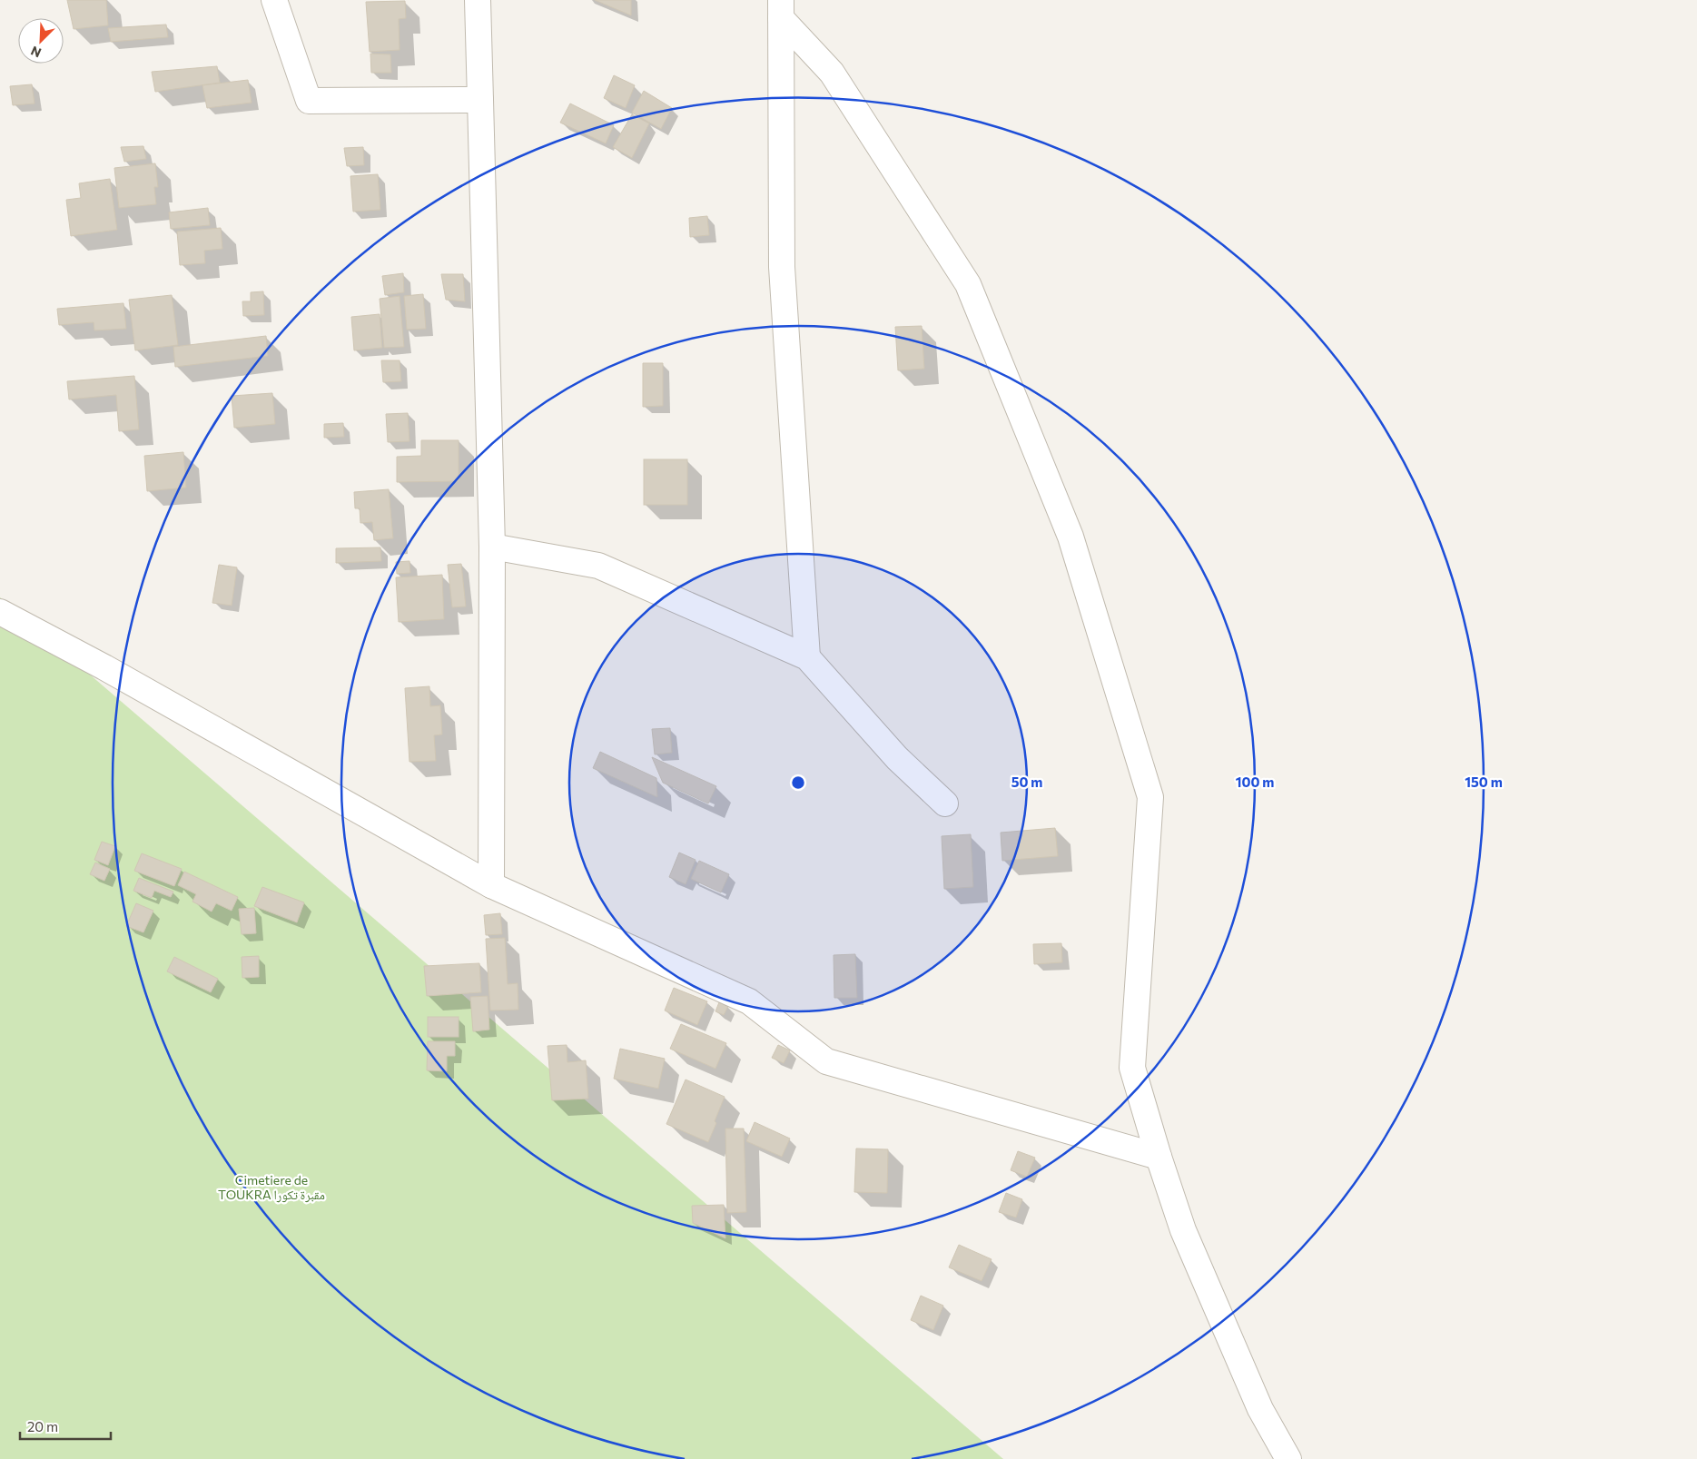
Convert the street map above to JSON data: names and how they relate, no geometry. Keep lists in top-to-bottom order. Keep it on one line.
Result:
{"parks":["Cimetiere de TOUKRA مقبرة تكورا"],"scale_bar":"20 m","north":"bottom left","rings":["50 m","100 m","150 m"]}
